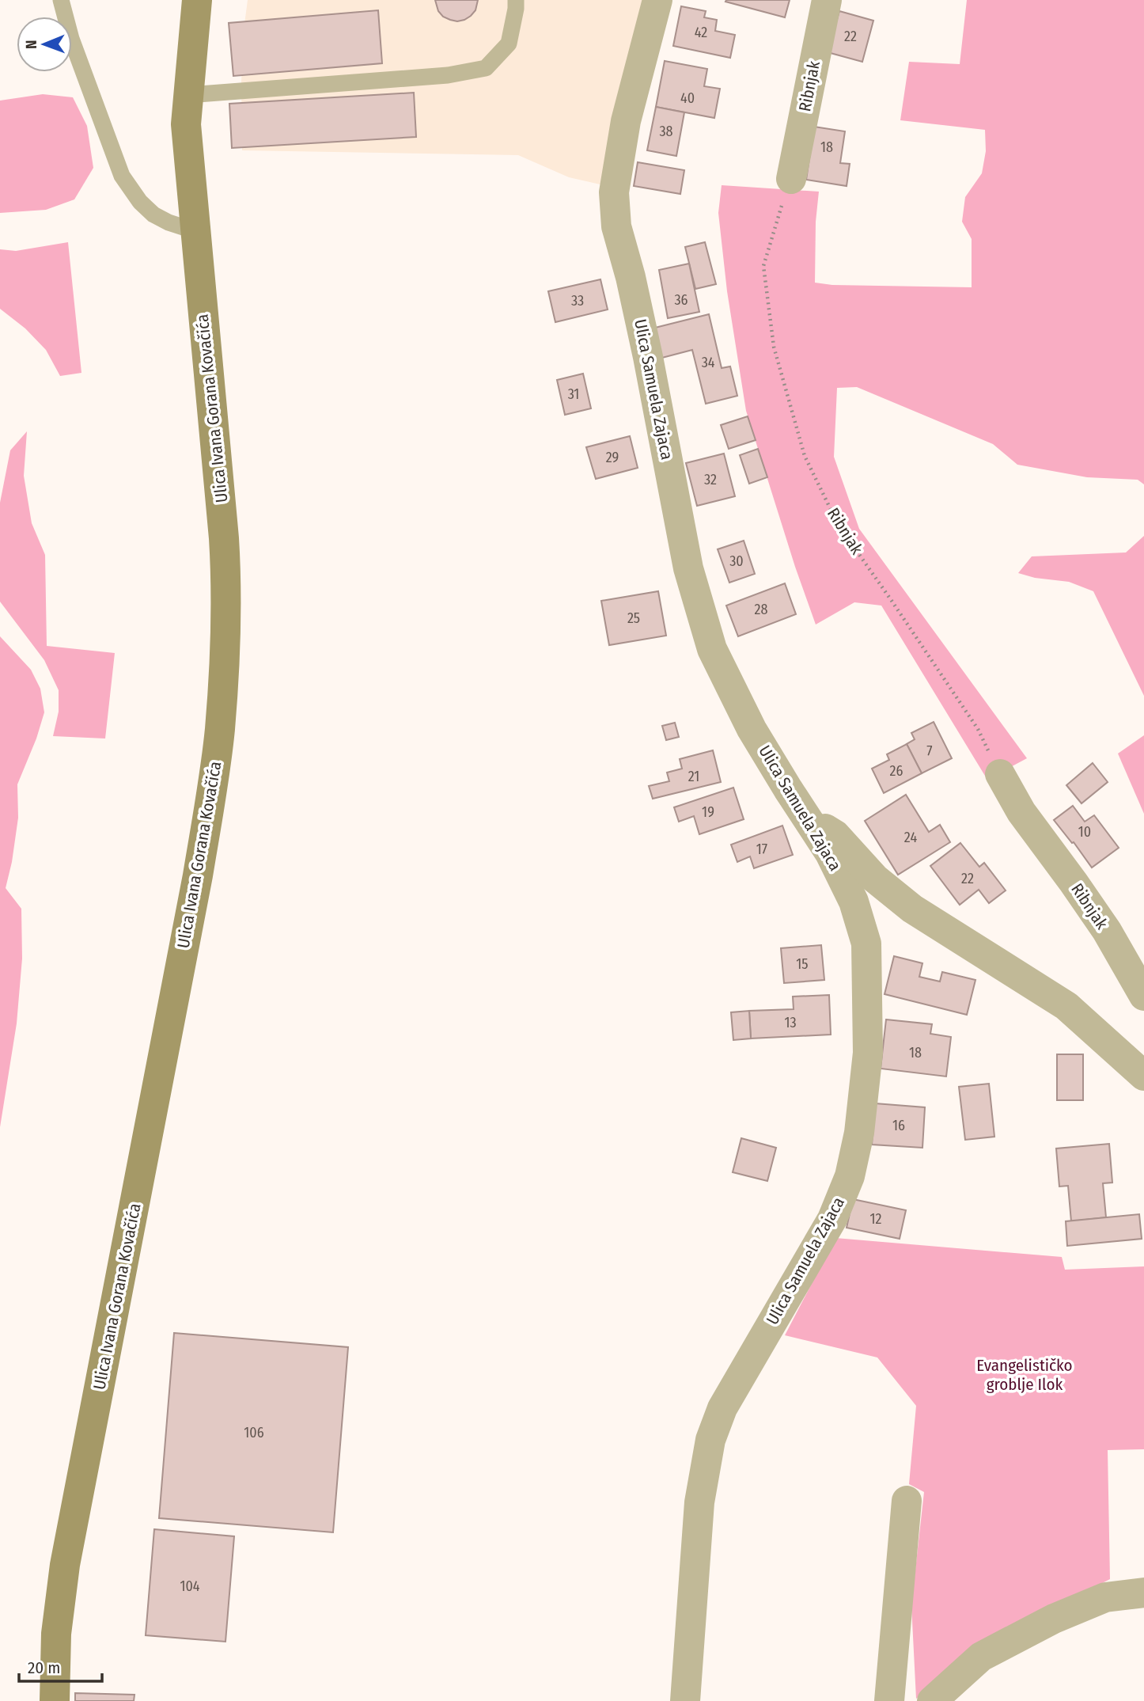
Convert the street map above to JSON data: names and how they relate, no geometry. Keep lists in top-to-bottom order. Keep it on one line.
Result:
{"streets":{"main road":["Ulica Ivana Gorana Kovačića"],"street":["Ribnjak","Ulica Samuela Zajaca"]},"parks":["Evangelističko groblje Ilok"],"house_numbers":["42","22","40","38","18","36","33","34","31","29","32","30","28","25","7","26","21","19","10","24","17","22","15","13","18","16","12","106","104"],"scale_bar":"20 m","north":"left"}
